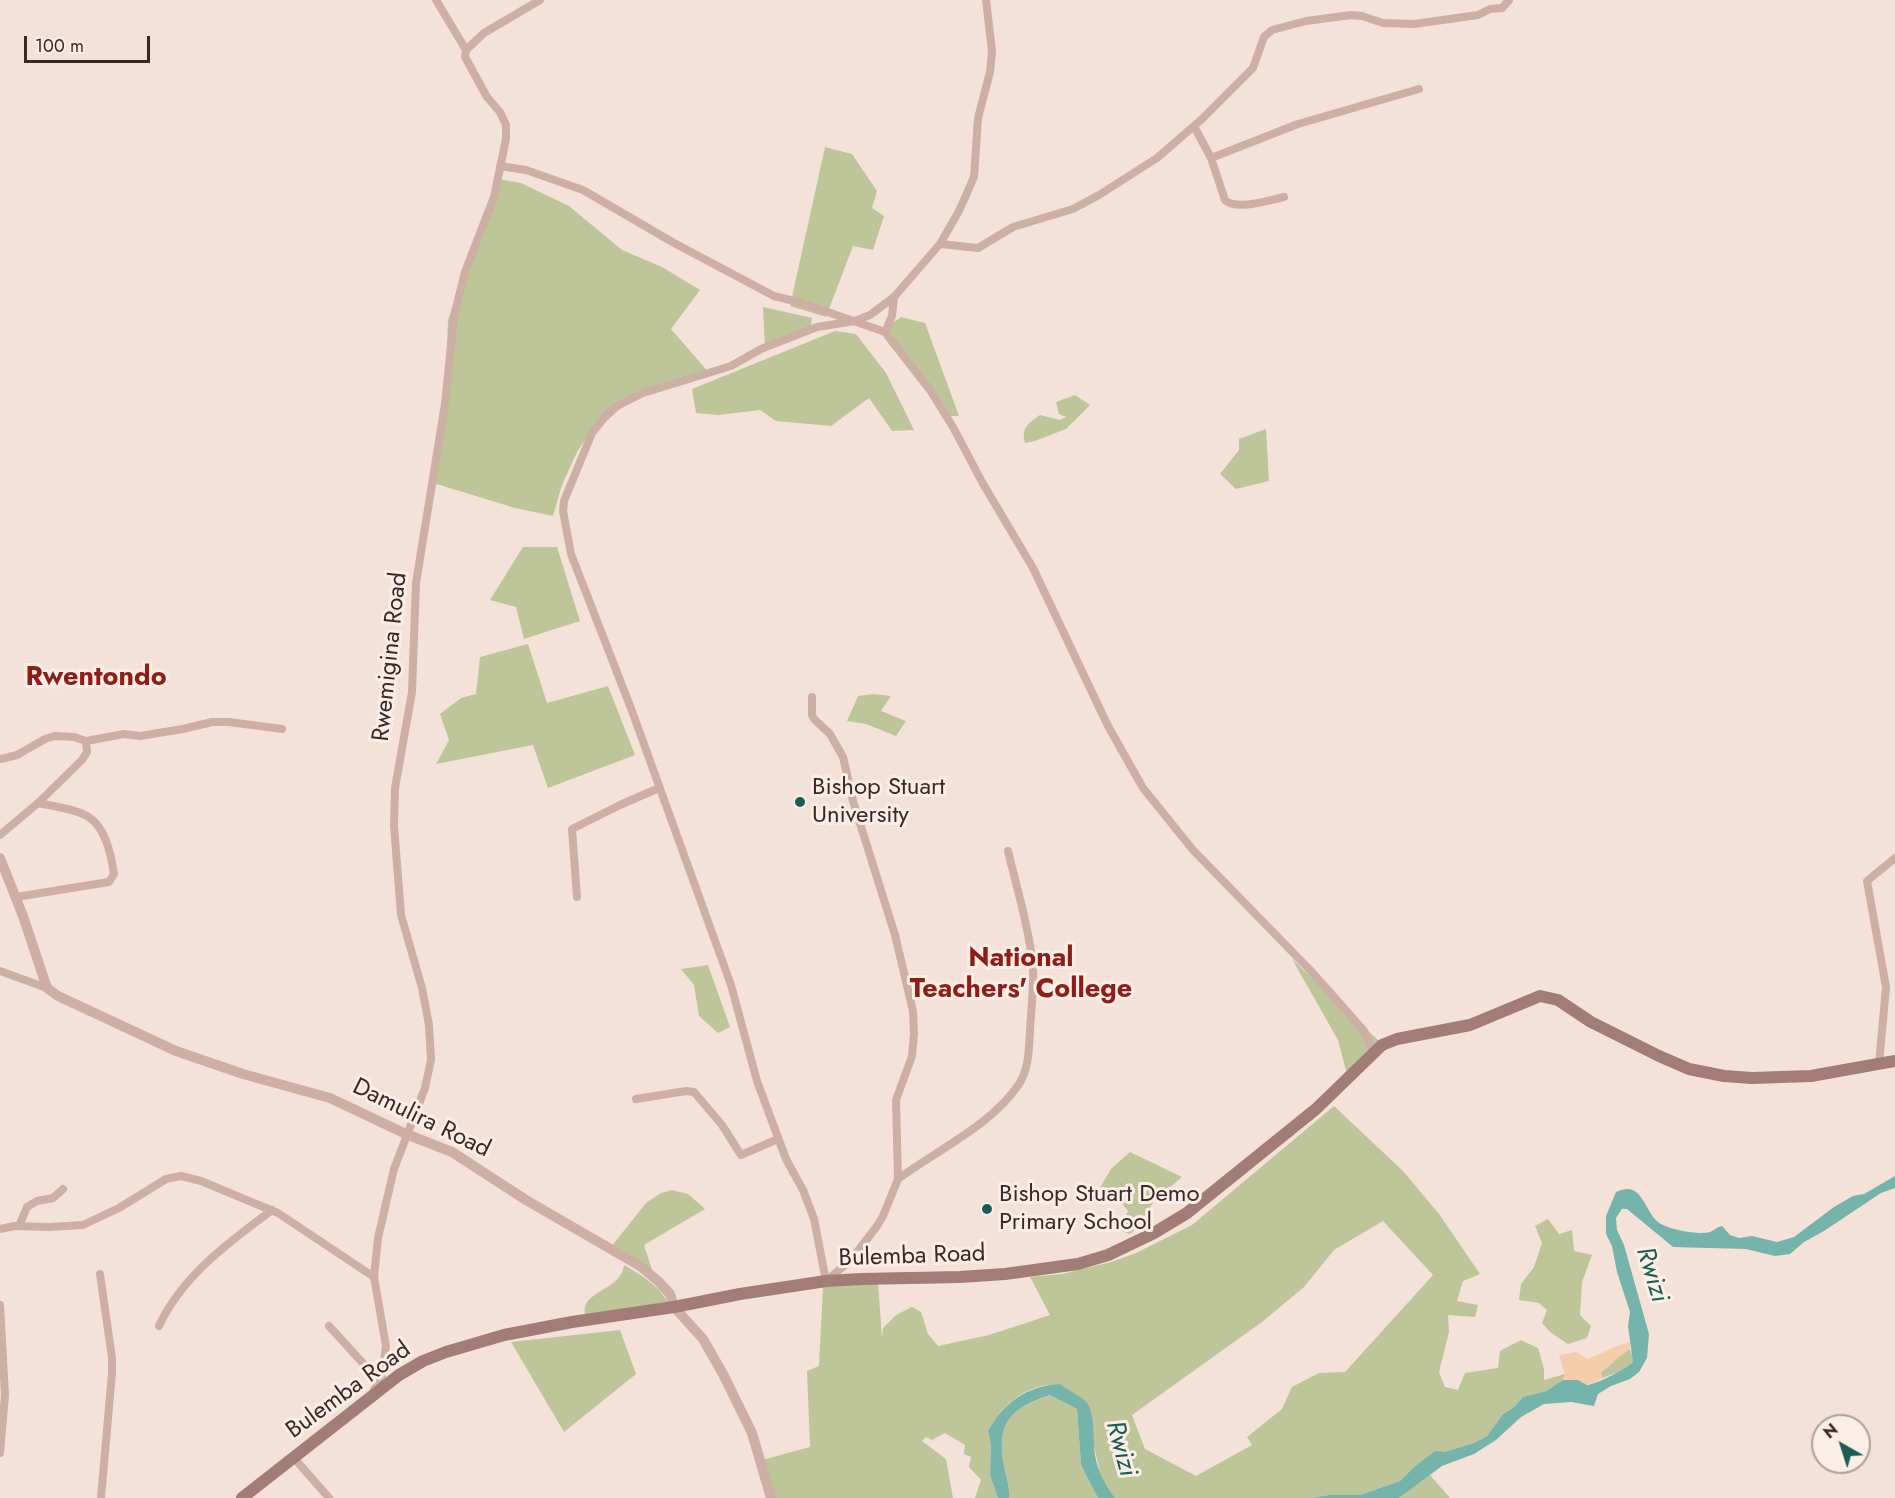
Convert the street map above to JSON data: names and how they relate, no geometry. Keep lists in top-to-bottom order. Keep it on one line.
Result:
{"streets":{"main road":["Bulemba Road"],"street":["Rwemigina Road","Damulira Road"]},"crossings":[["Rwemigina Road","Damulira Road"],["Rwemigina Road","Bulemba Road"],["Damulira Road","Bulemba Road"]],"districts":["Rwentondo","National Teachers' College"],"water":["Rwizi"],"places":["Bishop Stuart University","Bishop Stuart Demo Primary School"],"scale_bar":"100 m","north":"top left"}
